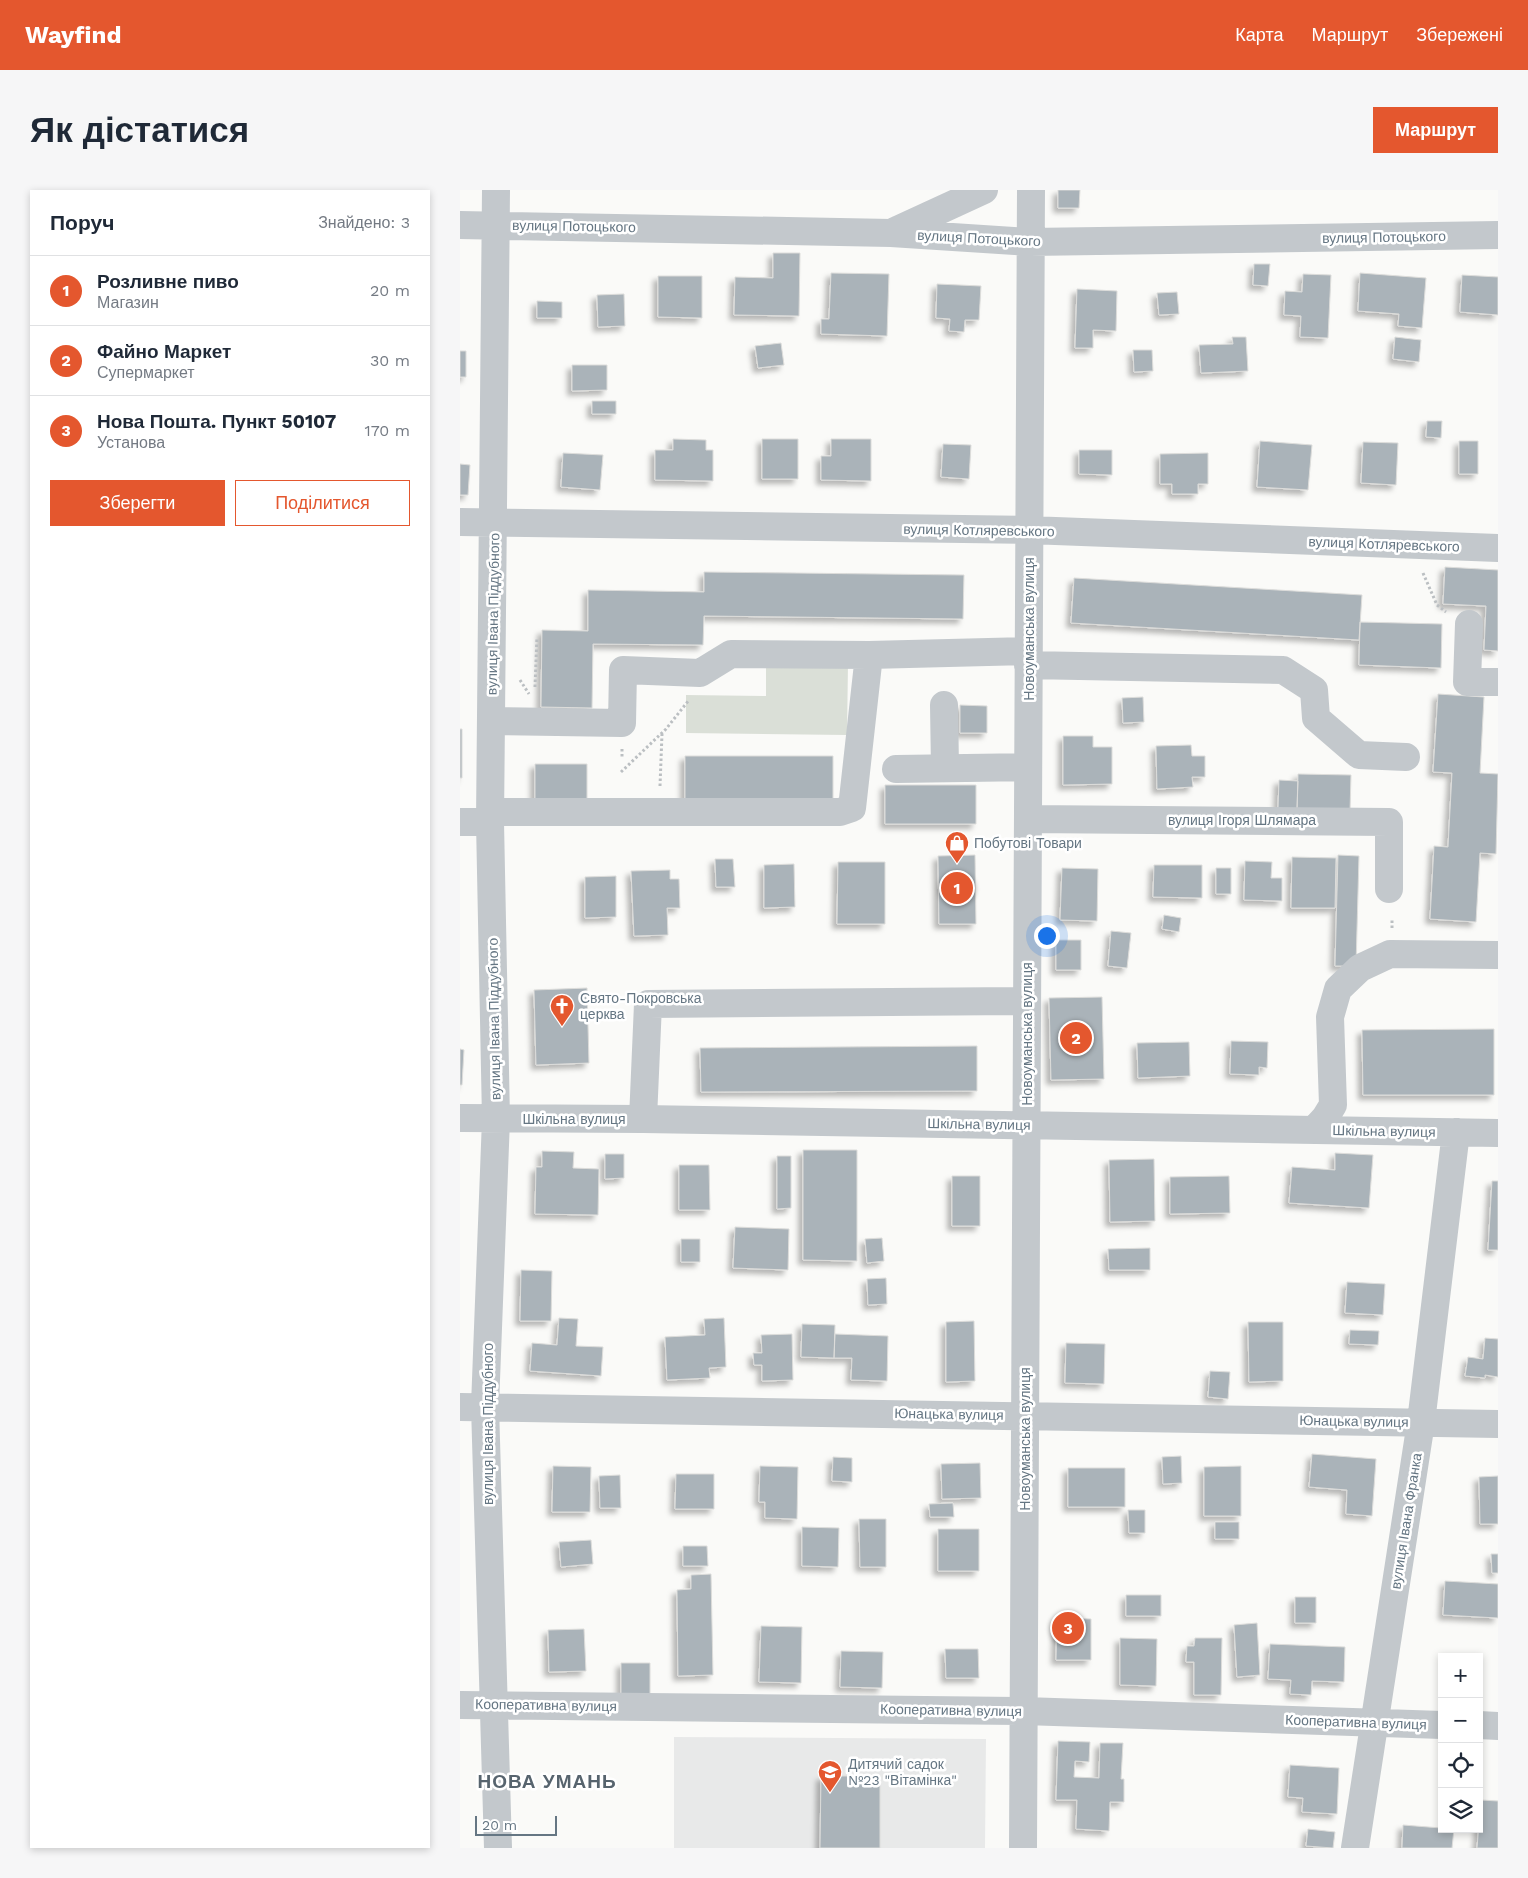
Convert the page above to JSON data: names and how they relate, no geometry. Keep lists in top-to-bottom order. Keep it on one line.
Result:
{"streets":{"street":["вулиця Потоцького","вулиця Котляревського","вулиця Івана Піддубного","Новоуманська вулиця","вулиця Ігоря Шлямара","Шкільна вулиця","Юнацька вулиця","вулиця Івана Франка","Кооперативна вулиця"]},"crossings":[["вулиця Потоцького","вулиця Івана Піддубного"],["вулиця Потоцького","Новоуманська вулиця"],["вулиця Котляревського","вулиця Івана Піддубного"],["вулиця Котляревського","Новоуманська вулиця"],["вулиця Івана Піддубного","Шкільна вулиця"],["вулиця Івана Піддубного","Юнацька вулиця"],["вулиця Івана Піддубного","Кооперативна вулиця"],["Новоуманська вулиця","вулиця Ігоря Шлямара"],["Новоуманська вулиця","Шкільна вулиця"],["Новоуманська вулиця","Юнацька вулиця"],["Новоуманська вулиця","Кооперативна вулиця"],["Шкільна вулиця","вулиця Івана Франка"],["Юнацька вулиця","вулиця Івана Франка"],["вулиця Івана Франка","Кооперативна вулиця"]],"districts":["НОВА УМАНЬ"],"places":{"shop":["Побутові Товари"],"church":["Свято-Покровська церква"],"school or university":["Дитячий садок №23 \"Вітамінка\""]},"scale_bar":"20 m","page":{"header":"Wayfind","nav":["Карта","Маршрут","Збережені"],"buttons":["Маршрут",["Зберегти","Поділитися"]],"title":"Як дістатися","heading":["Поруч","Знайдено: 3"],"list":[{"mark":"1","name":"Розливне пиво","note":"Магазин","value":"20 m"},{"mark":"2","name":"Файно Маркет","note":"Супермаркет","value":"30 m"},{"mark":"3","name":"Нова Пошта. Пункт 50107","note":"Установа","value":"170 m"}],"pins":["1","2","3"],"map_buttons":["+","−"],"scale":"20 m"}}
